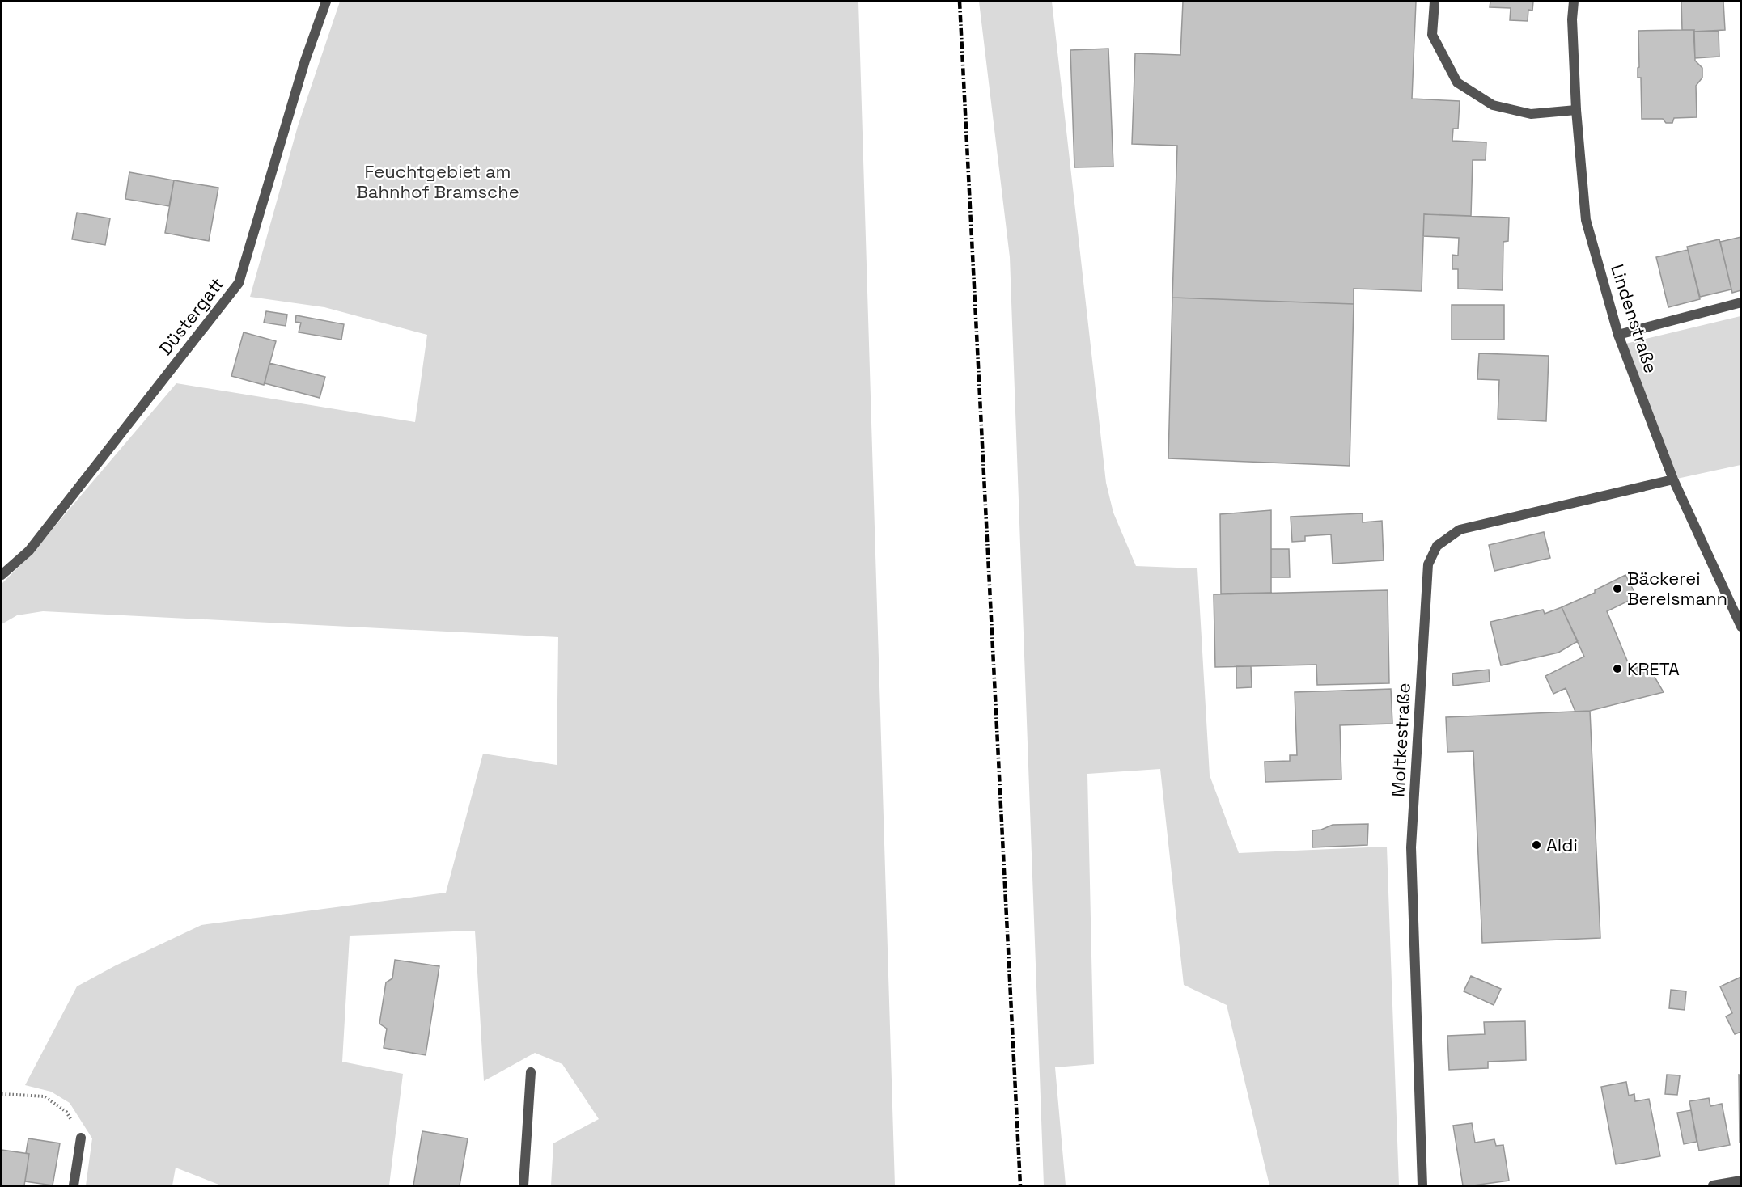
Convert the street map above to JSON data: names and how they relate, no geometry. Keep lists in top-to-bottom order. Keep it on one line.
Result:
{"streets":{"street":["Düstergatt","Lindenstraße","Moltkestraße"]},"crossings":[["Lindenstraße","Moltkestraße"]],"parks":["Feuchtgebiet am Bahnhof Bramsche"],"places":["Bäckerei Berelsmann","KRETA","Aldi"]}
